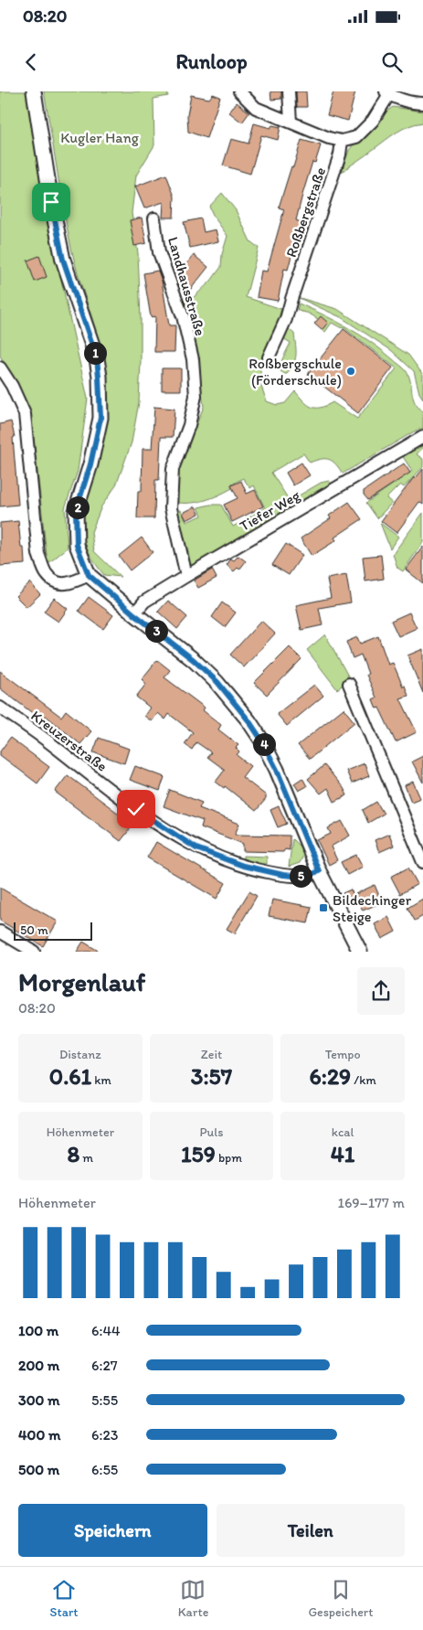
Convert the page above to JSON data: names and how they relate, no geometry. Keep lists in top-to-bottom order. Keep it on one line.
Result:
{"streets":{"street":["Roßbergstraße","Landhausstraße","Tiefer Weg","Kreuzerstraße"]},"crossings":[["Landhausstraße","Tiefer Weg"]],"parks":["Kugler Hang"],"places":{"other":["Roßbergschule (Förderschule)"],"transit":["Bildechinger Steige"]},"scale_bar":"50 m","page":{"status":"08:20","header":"Runloop","pins":["1","2","3","4","5"],"scale":"50 m","heading":["Morgenlauf","08:20"],"stats":[["Distanz","0.61 km"],["Zeit","3:57"],["Tempo","6:29 /km"],["Höhenmeter","8 m"],["Puls","159 bpm"],["kcal","41"]],"chart":["Höhenmeter","169–177 m"],"list":[{"name":"100 m","note":"6:44"},{"name":"200 m","note":"6:27"},{"name":"300 m","note":"5:55"},{"name":"400 m","note":"6:23"},{"name":"500 m","note":"6:55"}],"buttons":["Speichern","Teilen"],"tabs":["Start","Karte","Gespeichert"]}}
